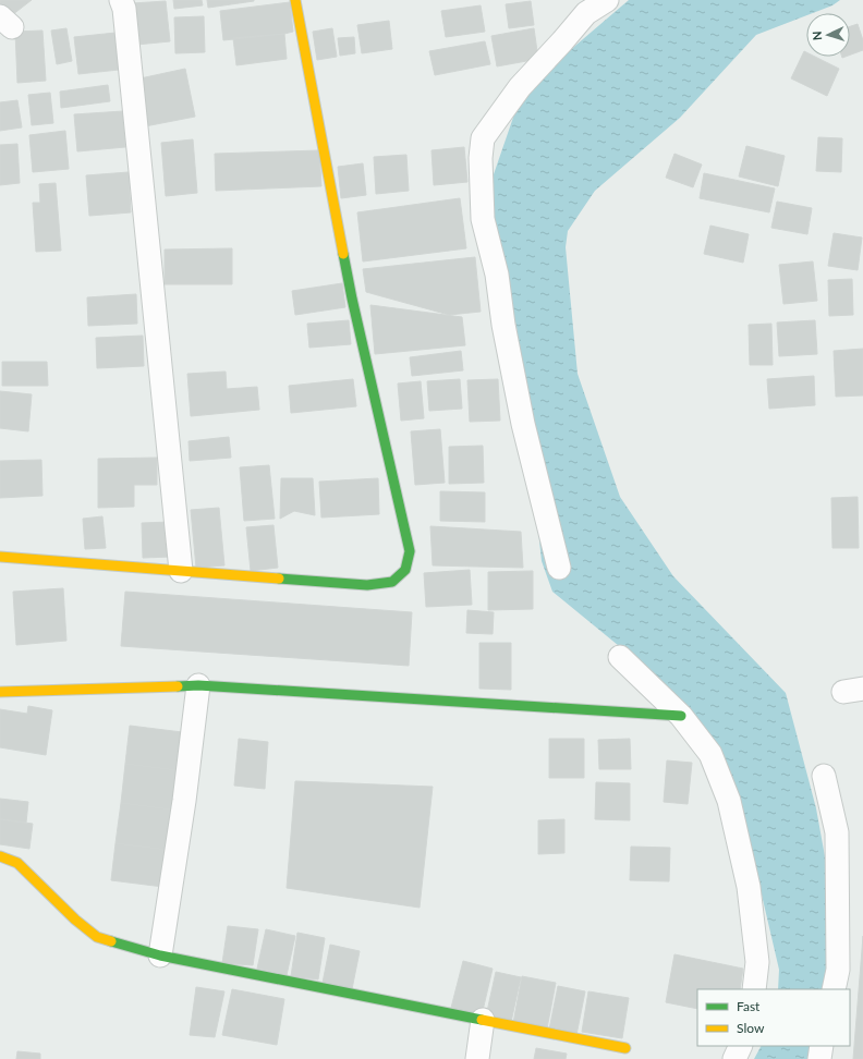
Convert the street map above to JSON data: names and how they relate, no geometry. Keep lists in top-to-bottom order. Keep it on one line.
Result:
{"legend":["Fast","Slow"],"north":"left"}
